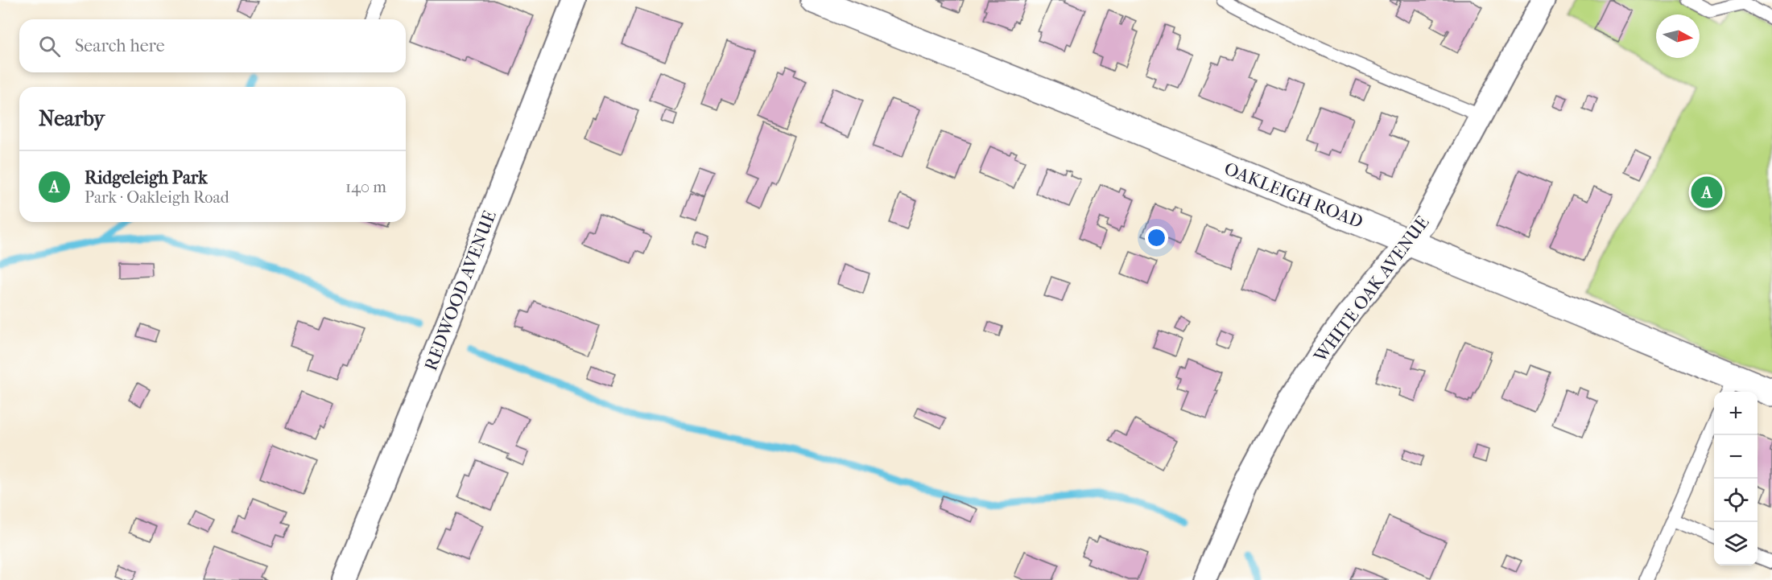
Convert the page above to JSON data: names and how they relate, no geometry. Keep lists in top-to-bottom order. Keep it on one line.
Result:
{"streets":{"street":["OAKLEIGH ROAD","WHITE OAK AVENUE","REDWOOD AVENUE"]},"crossings":[["OAKLEIGH ROAD","WHITE OAK AVENUE"]],"north":"right","page":{"search":"Search here","heading":"Nearby","list":[{"mark":"A","name":"Ridgeleigh Park","note":"Park · Oakleigh Road","value":"140 m"}],"pins":"A","map_buttons":["+","−"]}}
